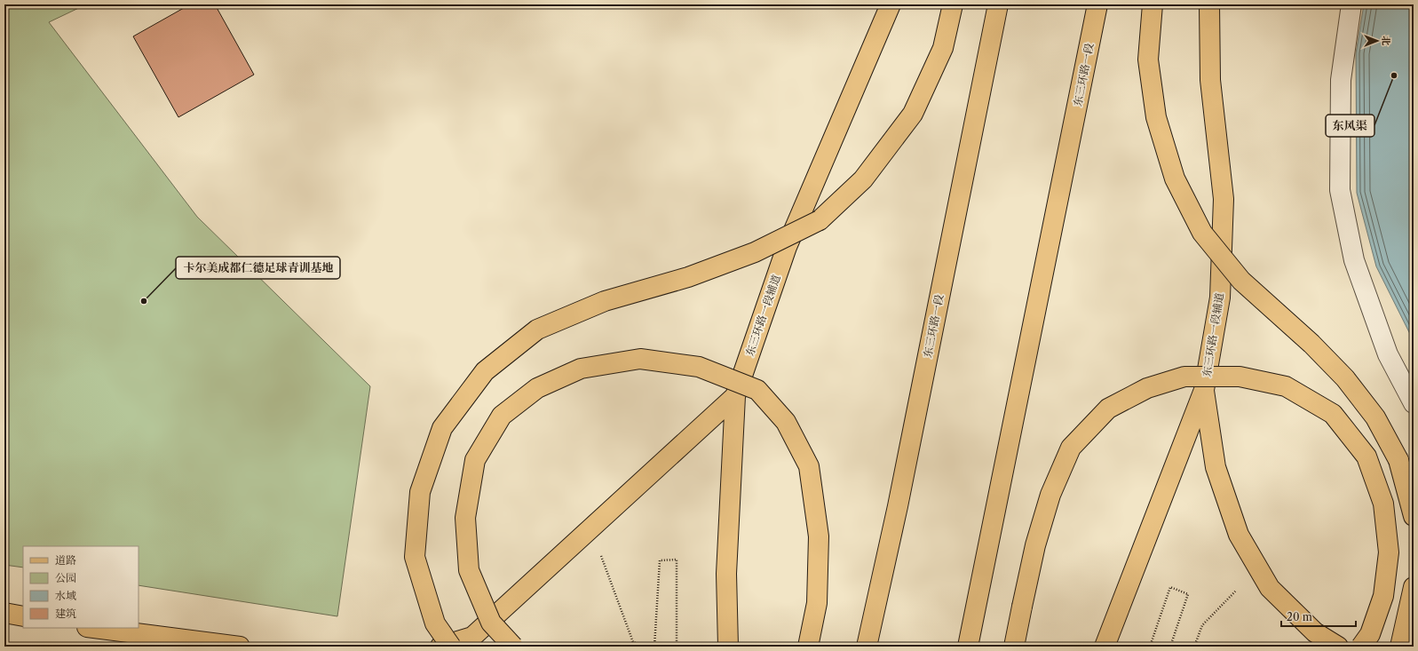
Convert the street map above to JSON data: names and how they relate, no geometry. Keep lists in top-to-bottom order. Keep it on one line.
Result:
{"streets":{"main road":["东三环路一段","东三环路一段辅道"]},"places":["东风渠","卡尔美成都仁德足球青训基地"],"legend":["道路","公园","水域","建筑"],"scale_bar":"20 m","north":"right"}
